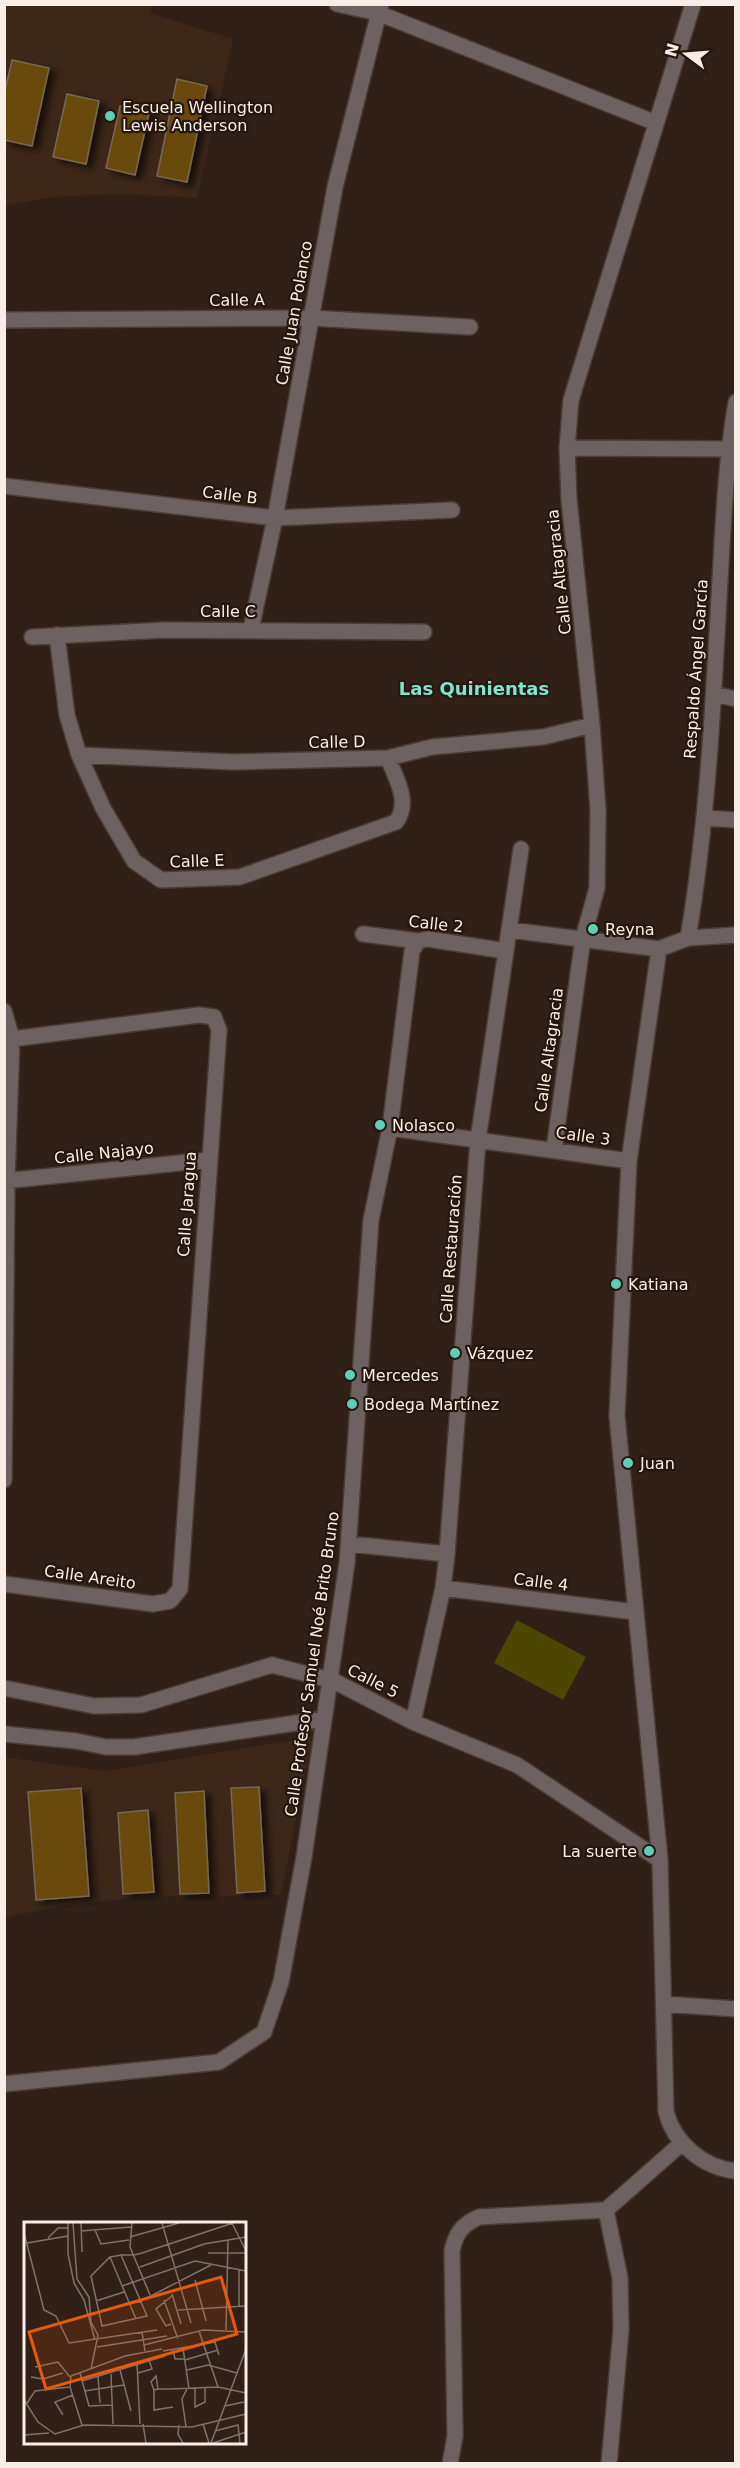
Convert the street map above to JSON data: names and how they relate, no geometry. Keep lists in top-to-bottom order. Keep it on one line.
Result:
{"streets":{"street":["Calle A","Calle Juan Polanco","Calle B","Calle Altagracia","Calle C","Respaldo Ángel García","Calle D","Calle E","Calle 2","Calle 3","Calle Najayo","Calle Jaragua","Calle Restauración","Calle Areito","Calle 4","Calle Profesor Samuel Noé Brito Bruno","Calle 5"]},"crossings":[["Calle A","Calle Juan Polanco"],["Calle Juan Polanco","Calle B"],["Calle Juan Polanco","Calle C"],["Calle Altagracia","Calle D"],["Calle Altagracia","Calle 3"],["Calle C","Calle E"],["Calle D","Calle E"],["Calle 2","Calle Restauración"],["Calle 2","Calle Profesor Samuel Noé Brito Bruno"],["Calle 3","Calle Restauración"],["Calle 3","Calle Profesor Samuel Noé Brito Bruno"],["Calle Najayo","Calle Jaragua"],["Calle Jaragua","Calle Areito"],["Calle Restauración","Calle 4"],["Calle Restauración","Calle 5"],["Calle Profesor Samuel Noé Brito Bruno","Calle 5"]],"districts":["Las Quinientas"],"places":["Escuela Wellington Lewis Anderson","Reyna","Nolasco","Katiana","Vázquez","Mercedes","Bodega Martínez","Juan","La suerte"],"north":"left"}
